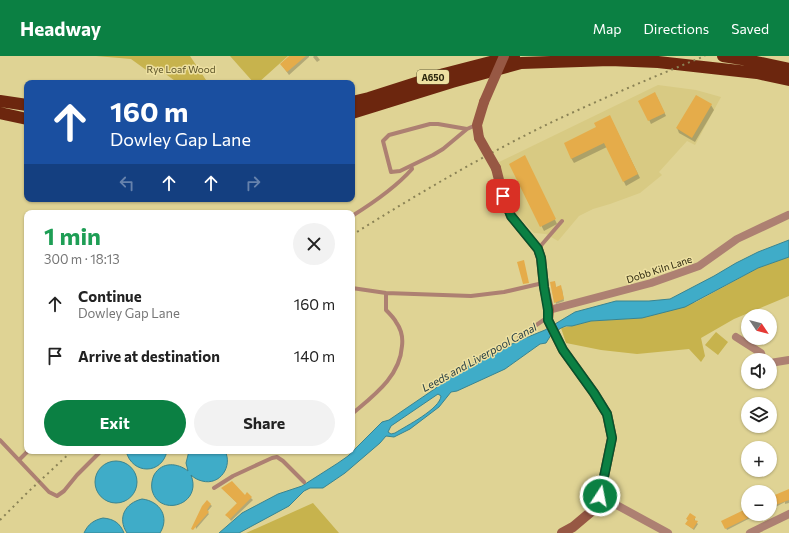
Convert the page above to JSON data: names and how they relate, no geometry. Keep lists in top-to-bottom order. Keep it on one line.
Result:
{"streets":{"highway":["A650"],"street":["Dobb Kiln Lane"]},"water":["Leeds and Liverpool Canal"],"parks":["Rye Loaf Wood"],"north":"bottom right","page":{"header":"Headway","nav":["Map","Directions","Saved"],"turn":["160 m","Dowley Gap Lane"],"heading":["1 min","300 m · 18:13"],"list":[{"name":"Continue","note":"Dowley Gap Lane","value":"160 m"},{"name":"Arrive at destination","value":"140 m"}],"map_buttons":["+","−"],"buttons":["Exit","Share"]}}
